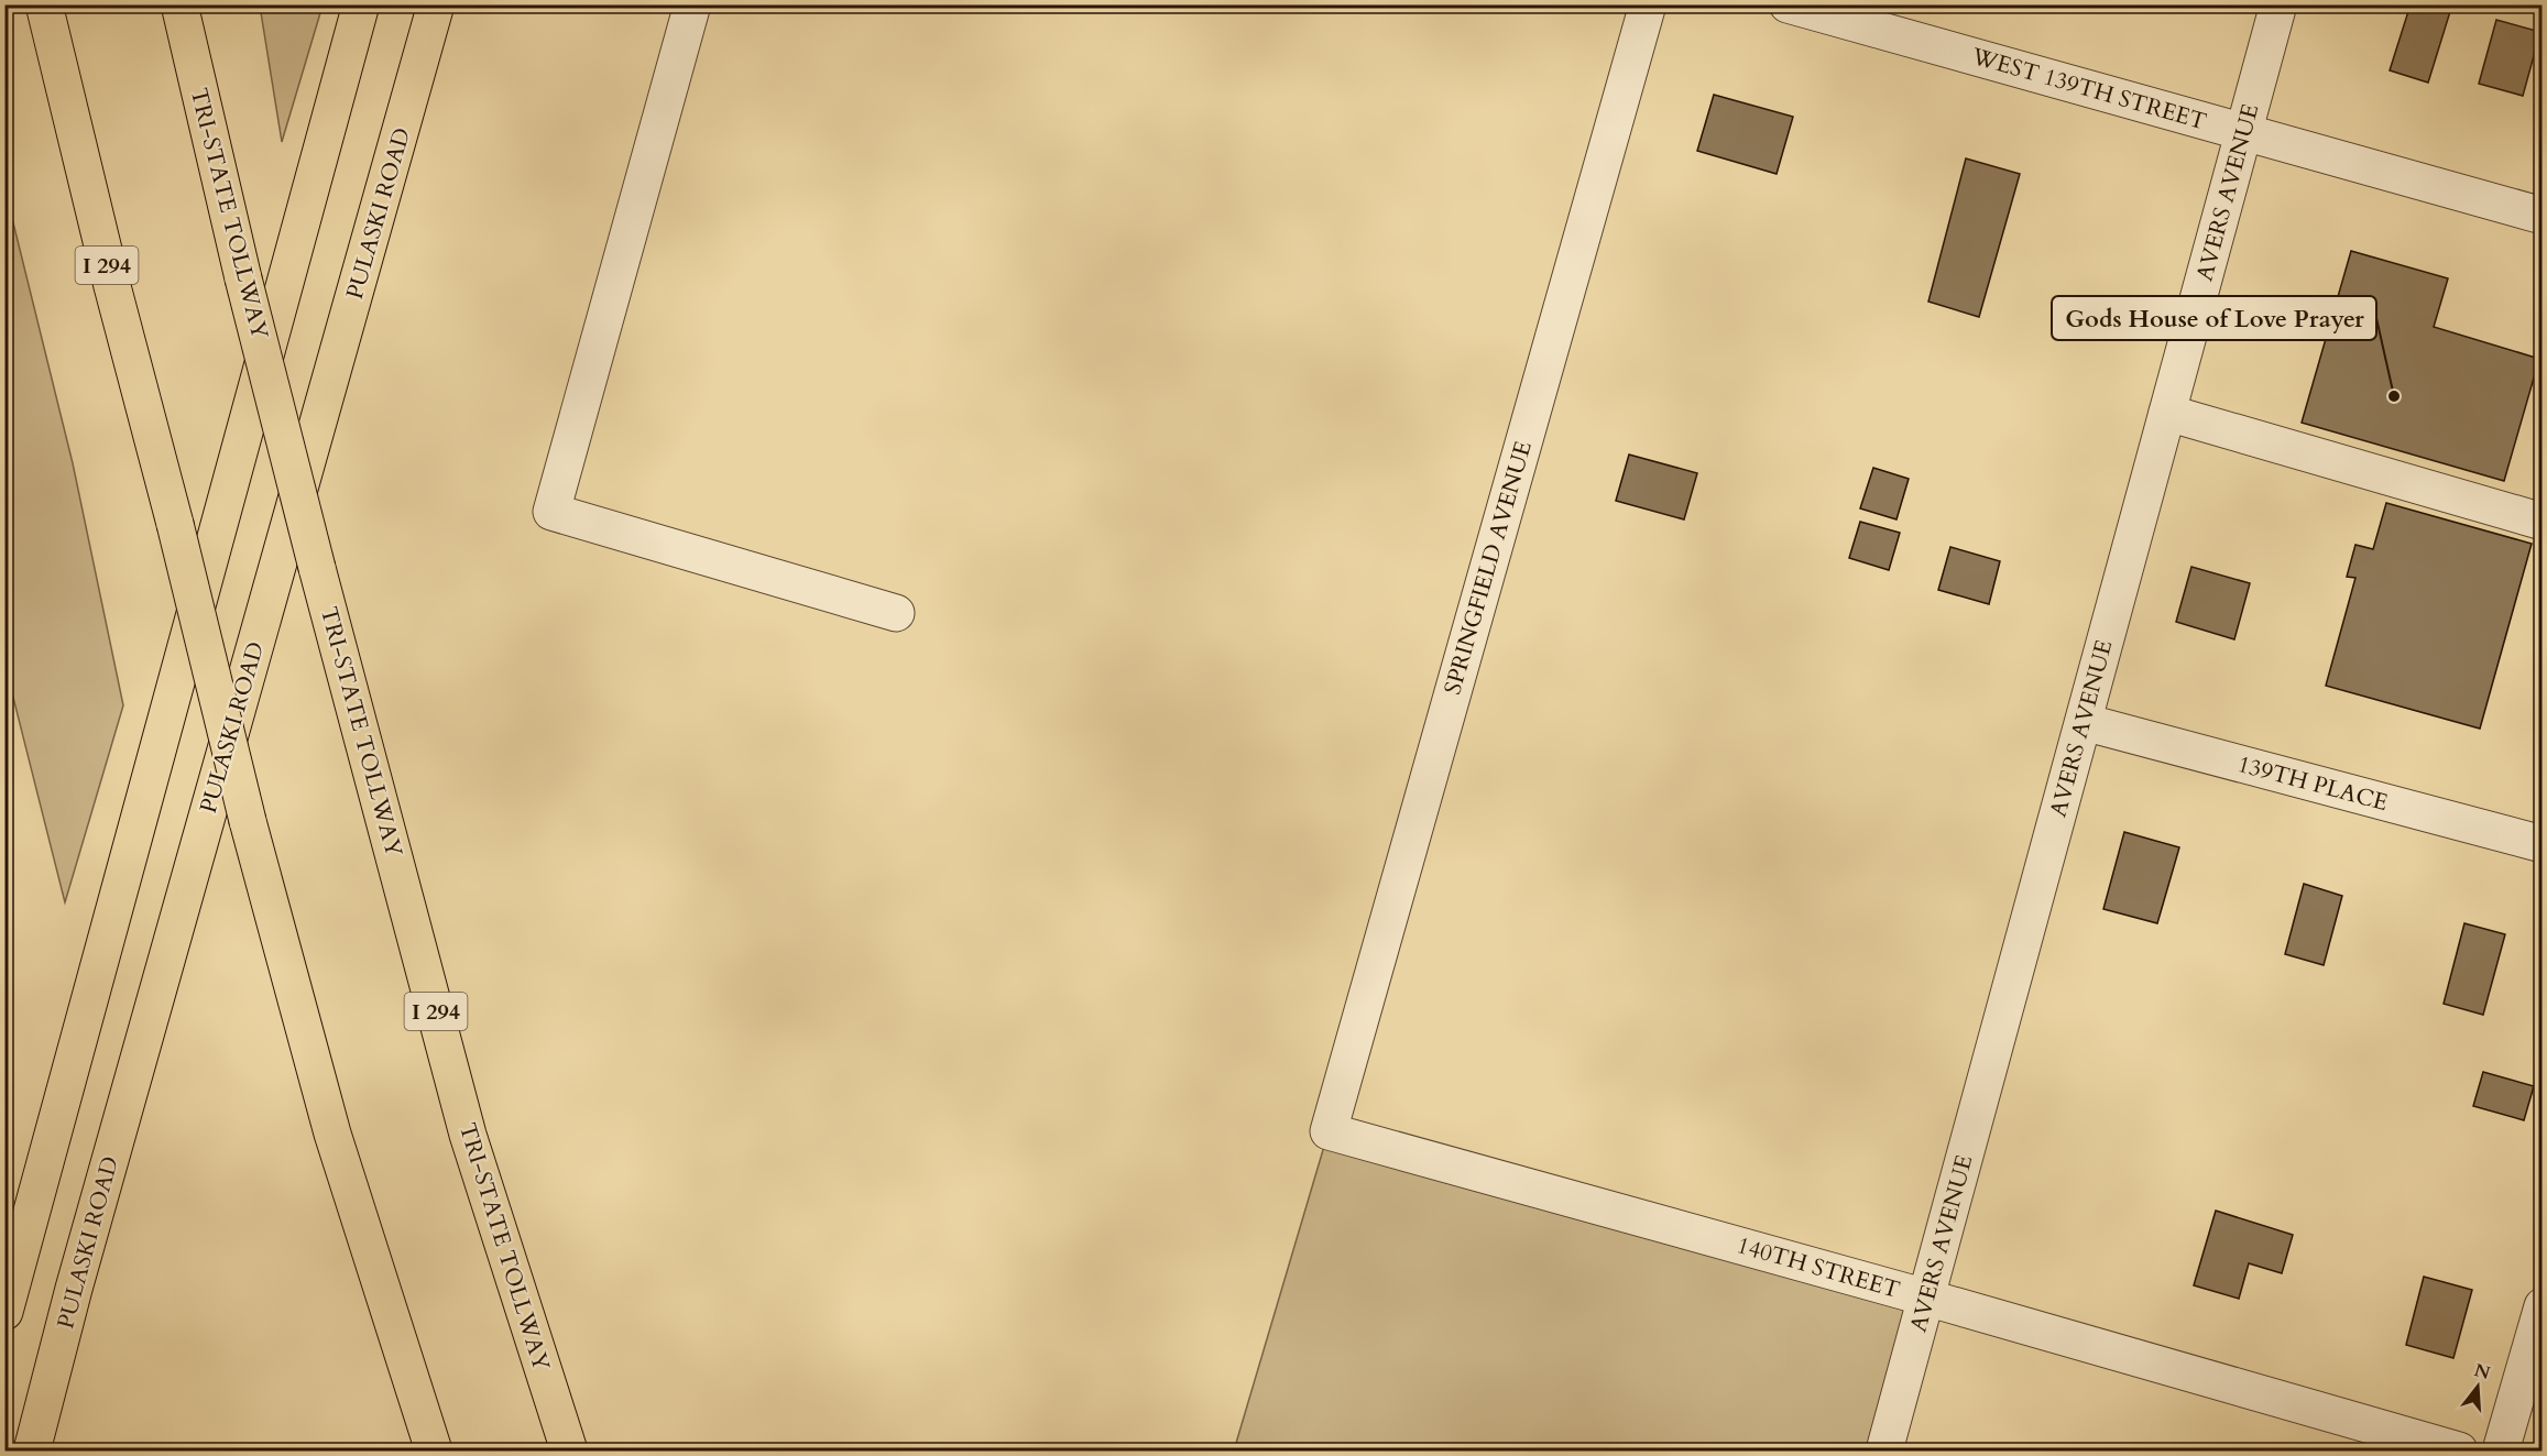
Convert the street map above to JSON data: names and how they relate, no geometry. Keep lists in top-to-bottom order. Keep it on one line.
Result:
{"streets":{"main road":["TRI-STATE TOLLWAY","PULASKI ROAD","I 294"],"street":["WEST 139TH STREET","AVERS AVENUE","SPRINGFIELD AVENUE","139TH PLACE","140TH STREET"]},"crossings":[["WEST 139TH STREET","AVERS AVENUE"],["AVERS AVENUE","139TH PLACE"],["AVERS AVENUE","140TH STREET"],["SPRINGFIELD AVENUE","140TH STREET"]],"places":["Gods House of Love Prayer"],"north":"top"}
